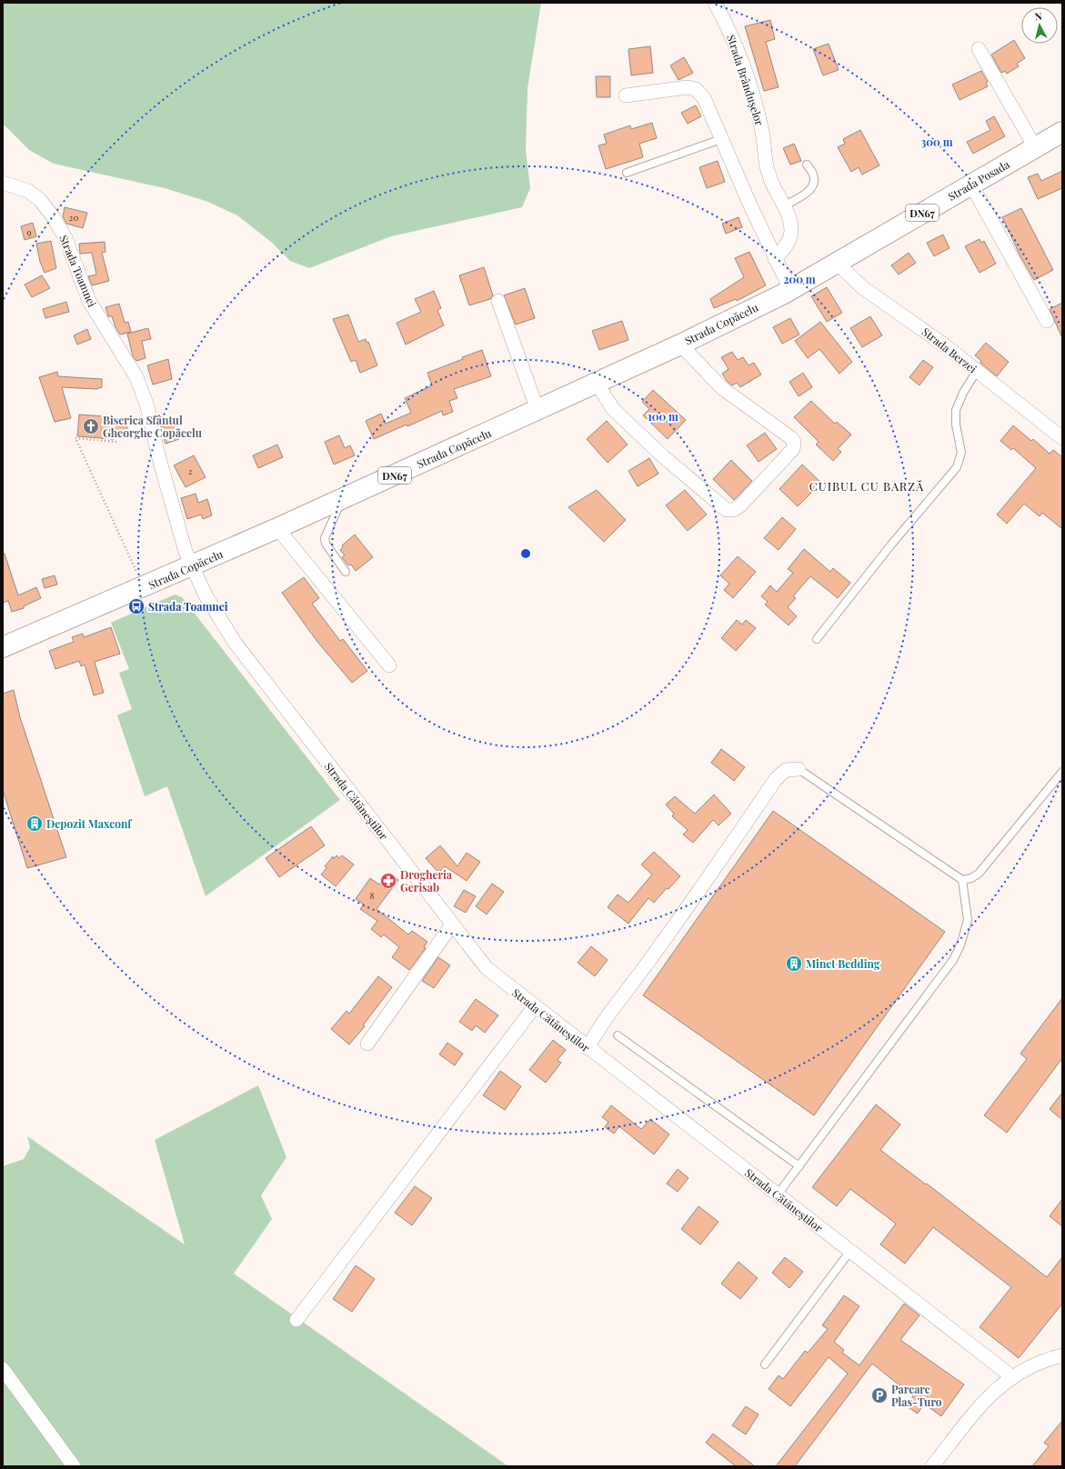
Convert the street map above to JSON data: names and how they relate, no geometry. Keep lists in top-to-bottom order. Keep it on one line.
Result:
{"streets":{"main road":["Strada Posada","DN67","Strada Copăcelu"],"street":["Strada Brândușelor","Strada Toamnei","Strada Berzei","Strada Cătăneștilor"]},"crossings":[["Strada Posada","Strada Copăcelu"],["Strada Posada","Strada Berzei"],["Strada Toamnei","Strada Copăcelu"],["Strada Toamnei","Strada Cătăneștilor"],["Strada Copăcelu","Strada Cătăneștilor"]],"districts":["CUIBUL CU BARZĂ"],"places":{"church":["Biserica Sfântul Gheorghe Copăcelu"],"bus stop":["Strada Toamnei"],"building":["Depozit Maxconf","Minet Bedding"],"pharmacy":["Drogheria Gerisab"],"parking":["Parcare Plas-Turo"]},"house_numbers":["20","9","2","8"],"north":"top","rings":["300 m","200 m","100 m"]}
